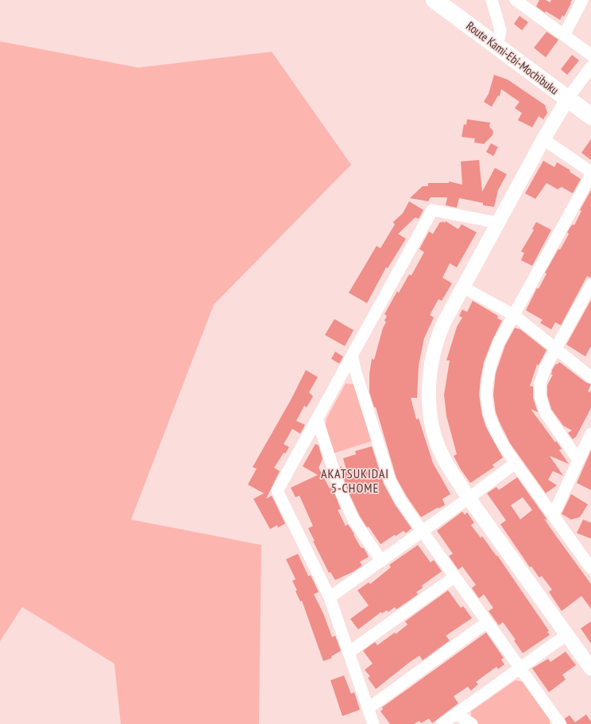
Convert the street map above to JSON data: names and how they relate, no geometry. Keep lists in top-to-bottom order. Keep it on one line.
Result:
{"streets":{"main road":["Route Kami-Ebi-Mochibuku"]},"districts":["AKATSUKIDAI 5-CHOME"]}
